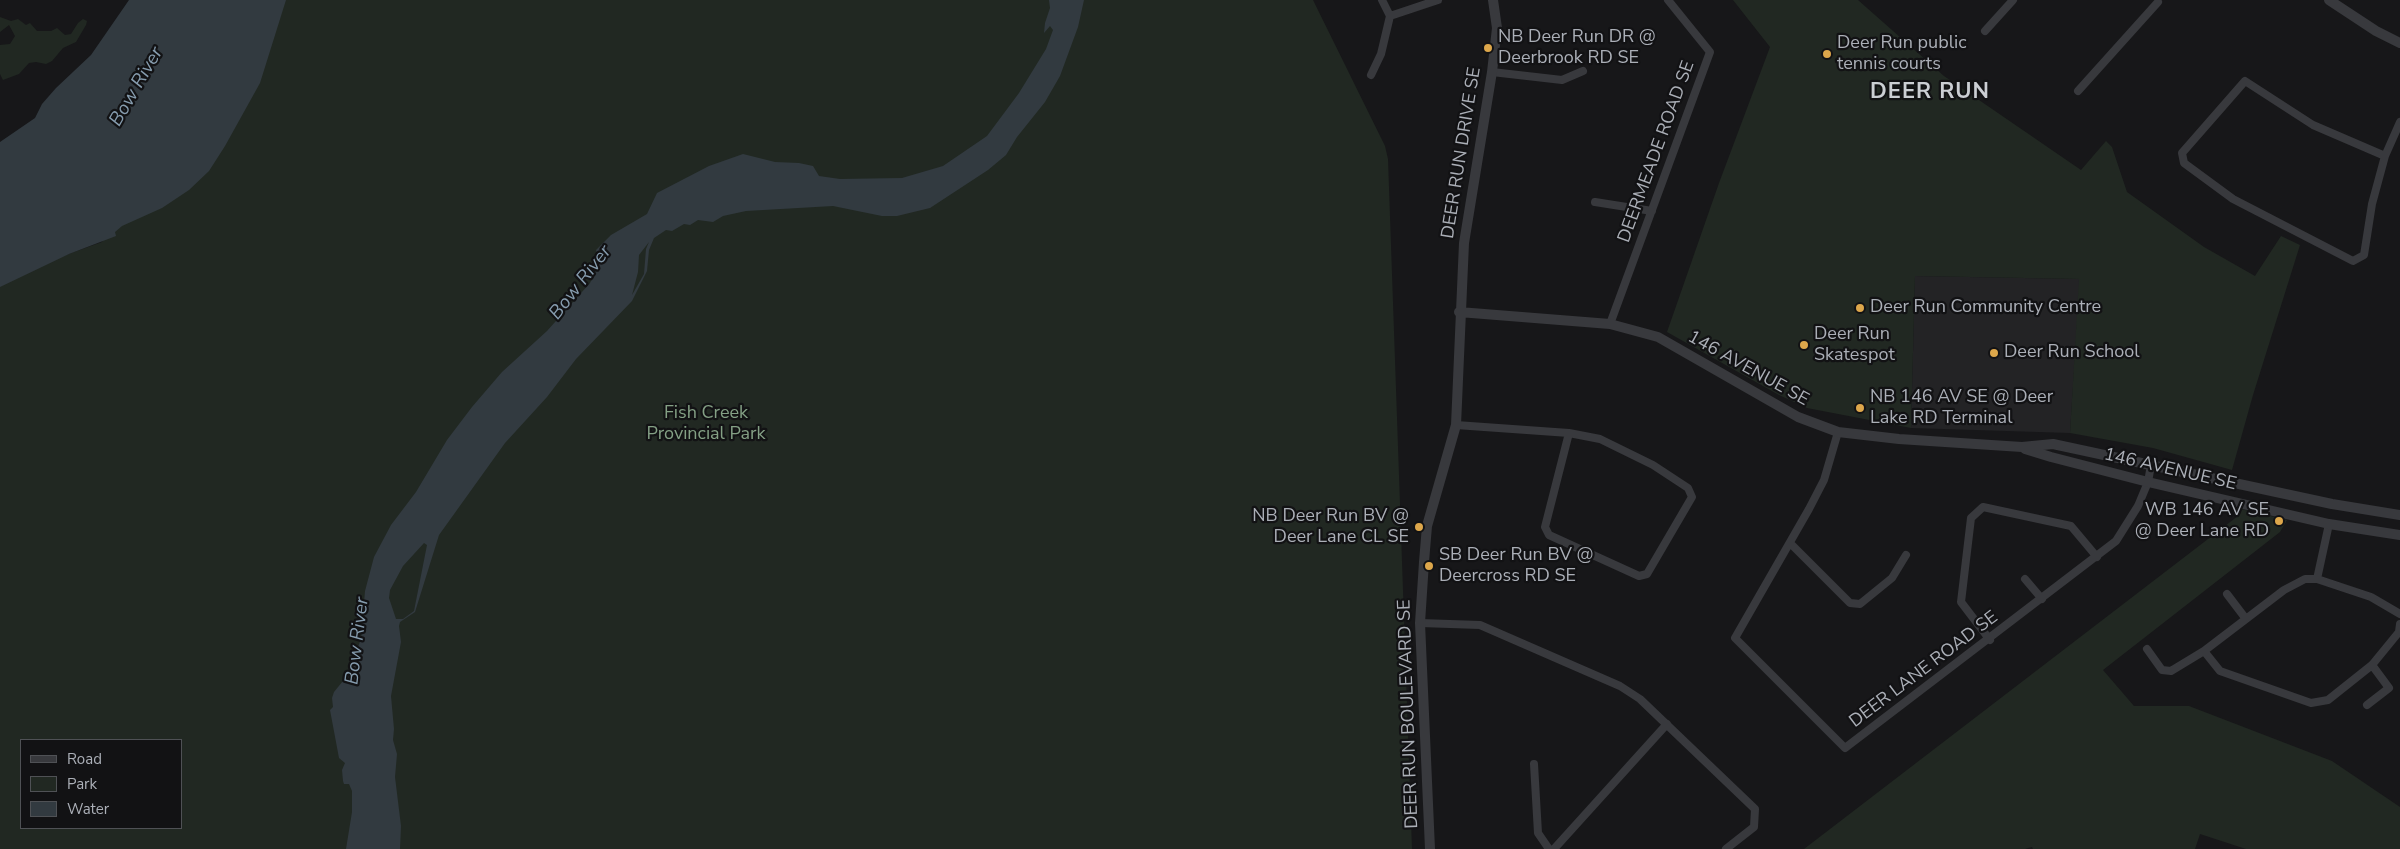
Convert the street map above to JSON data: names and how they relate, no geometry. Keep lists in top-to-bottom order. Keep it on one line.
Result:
{"streets":{"street":["DEERMEADE ROAD SE","DEER RUN DRIVE SE","146 AVENUE SE","DEER LANE ROAD SE","DEER RUN BOULEVARD SE"]},"crossings":[["DEERMEADE ROAD SE","146 AVENUE SE"],["DEER RUN DRIVE SE","146 AVENUE SE"],["DEER RUN DRIVE SE","DEER RUN BOULEVARD SE"],["146 AVENUE SE","DEER LANE ROAD SE"],["146 AVENUE SE","DEER RUN BOULEVARD SE"]],"districts":["DEER RUN"],"water":["Bow River"],"parks":["Fish Creek Provincial Park"],"places":["NB Deer Run DR @ Deerbrook RD SE","Deer Run public tennis courts","Deer Run Community Centre","Deer Run Skatespot","Deer Run School","NB 146 AV SE @ Deer Lake RD Terminal","WB 146 AV SE @ Deer Lane RD","NB Deer Run BV @ Deer Lane CL SE","SB Deer Run BV @ Deercross RD SE"],"legend":["Road","Park","Water"]}
